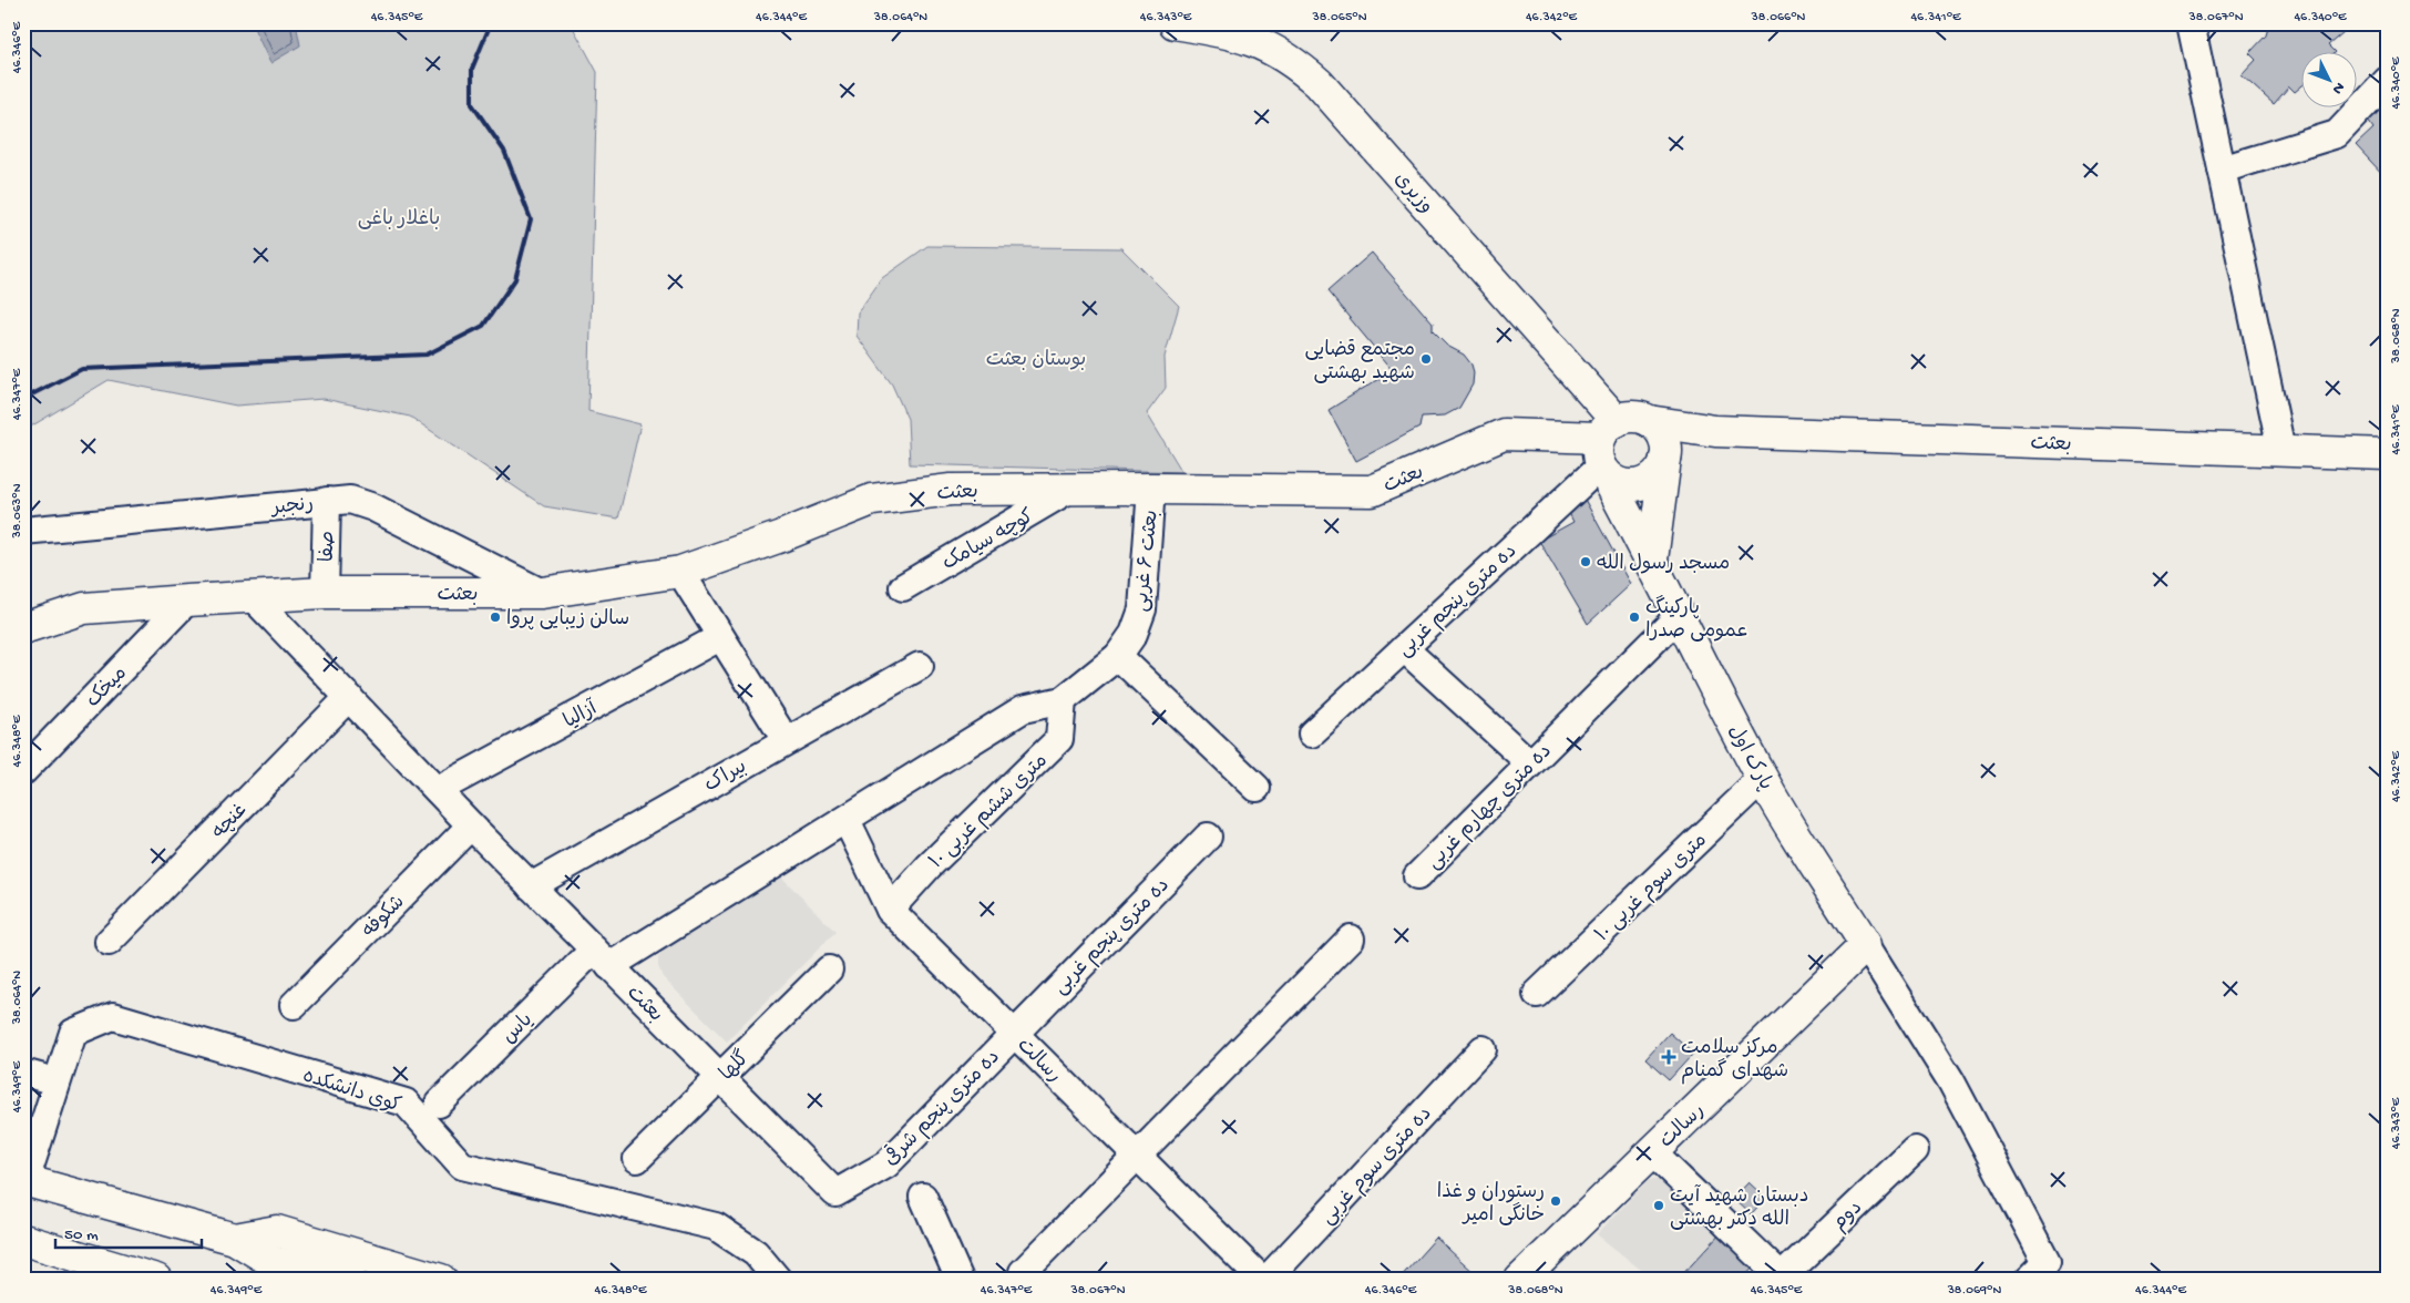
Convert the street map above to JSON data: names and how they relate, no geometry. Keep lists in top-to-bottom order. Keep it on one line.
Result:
{"streets":{"main road":["وزیری","بعثت","پارک اول","رسالت"],"street":["رنجبر","کوچه سیامک","صفا","بعثت ۶ غربی","ده متری پنجم غربی","میخک","آزالیا","بیراک","ده متری چهارم غربی","۱۰ متری ششم غربی","غنچه","۱۰ متری سوم غربی","شکوفه","یاس","گلها","کوی دانشکده","ده متری پنجم شرقی","ده متری سوم غربی","دوم"]},"crossings":[["وزیری","بعثت"],["وزیری","ده متری پنجم غربی"],["وزیری","پارک اول"],["بعثت","رنجبر"],["بعثت","کوچه سیامک"],["بعثت","صفا"],["بعثت","بعثت ۶ غربی"],["بعثت","ده متری پنجم غربی"],["بعثت","میخک"],["بعثت","آزالیا"],["بعثت","پارک اول"],["بعثت","بیراک"],["بعثت","غنچه"],["بعثت","شکوفه"],["بعثت","یاس"],["بعثت","گلها"],["بعثت","ده متری پنجم شرقی"],["رنجبر","صفا"],["بعثت ۶ غربی","۱۰ متری ششم غربی"],["ده متری پنجم غربی","پارک اول"],["ده متری پنجم غربی","رسالت"],["ده متری پنجم غربی","ده متری پنجم شرقی"],["پارک اول","ده متری چهارم غربی"],["پارک اول","۱۰ متری سوم غربی"],["پارک اول","رسالت"],["۱۰ متری ششم غربی","رسالت"],["رسالت","ده متری پنجم شرقی"]],"parks":["باغلار باغی","بوستان بعثت"],"places":{"other":["مجتمع قضایی شهید بهشتی","مسجد رسول الله","سالن زيبايى پروا","پارکینگ عمومی صدرا","رستوران و غذا خانگی امیر","دبستان شهید آیت الله دکتر بهشتی"],"health":["مرکز سلامت شهدای گمنام"]},"scale_bar":"50 m","north":"bottom right","coordinates":["46.345°E","46.344°E","38.064°N","46.343°E","38.065°N","46.342°E","38.066°N","46.341°E","38.067°N","46.340°E","46.346°E","38.068°N","46.347°E","38.063°N","46.348°E","46.349°E","38.069°N"]}
